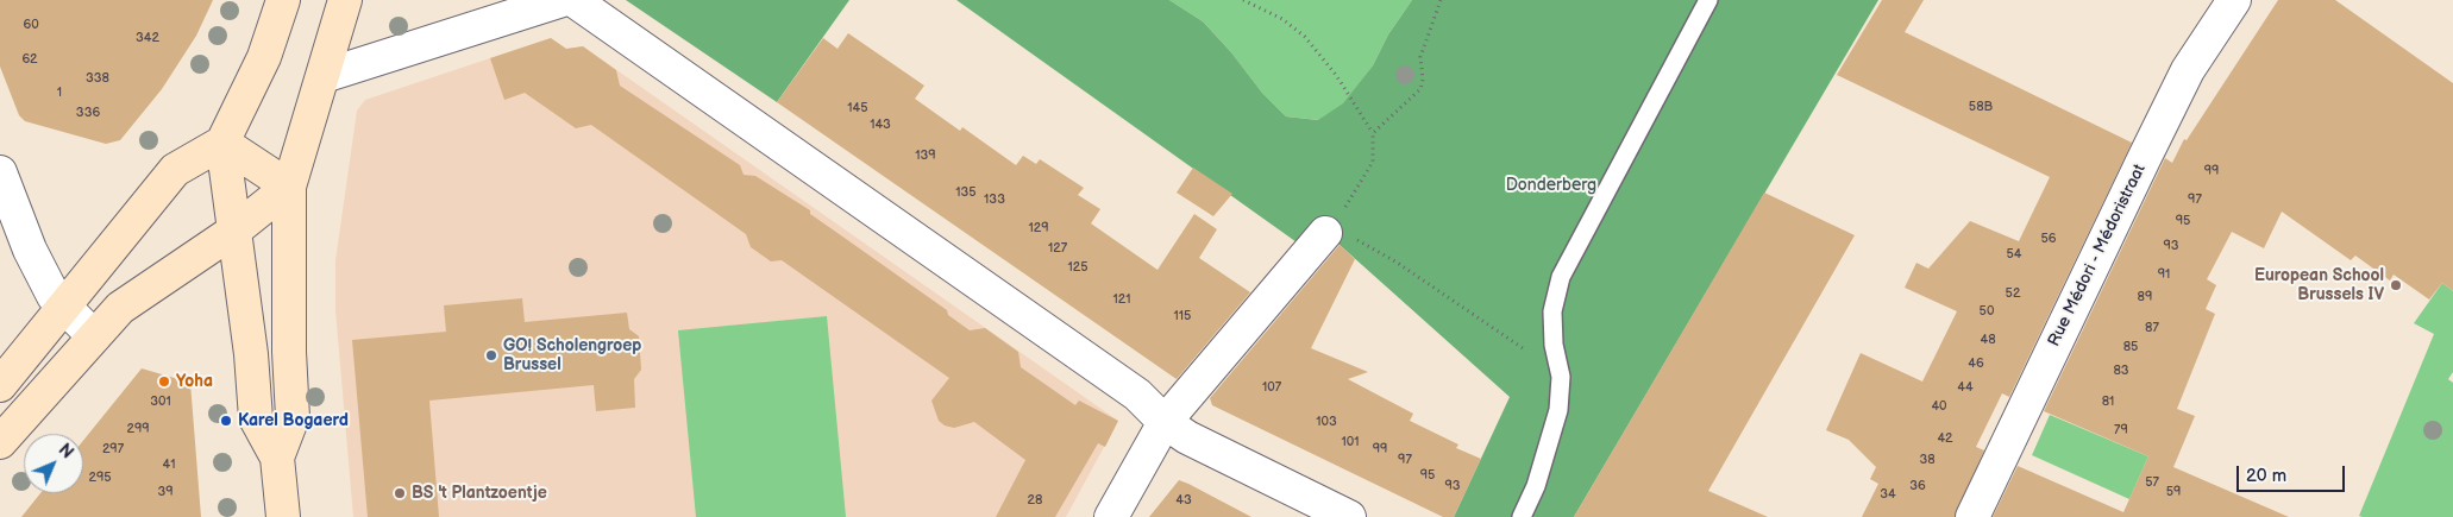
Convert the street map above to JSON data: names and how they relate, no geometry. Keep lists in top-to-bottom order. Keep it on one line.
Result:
{"streets":{"street":["Rue Médori - Médoristraat"]},"parks":["Donderberg"],"places":["European School Brussels IV","GO! Scholengroep Brussel","Yoha","Karel Bogaerd","BS 't Plantzoentje"],"house_numbers":["60","342","62","338","1","58B","145","336","143","139","99","135","133","97","95","129","56","93","127","54","125","91","52","89","121","50","115","87","48","85","46","83","107","44","301","81","40","103","299","79","42","101","297","99","97","38","41","95","295","57","93","36","39","59","34","28","43"],"scale_bar":"20 m","north":"top right"}
